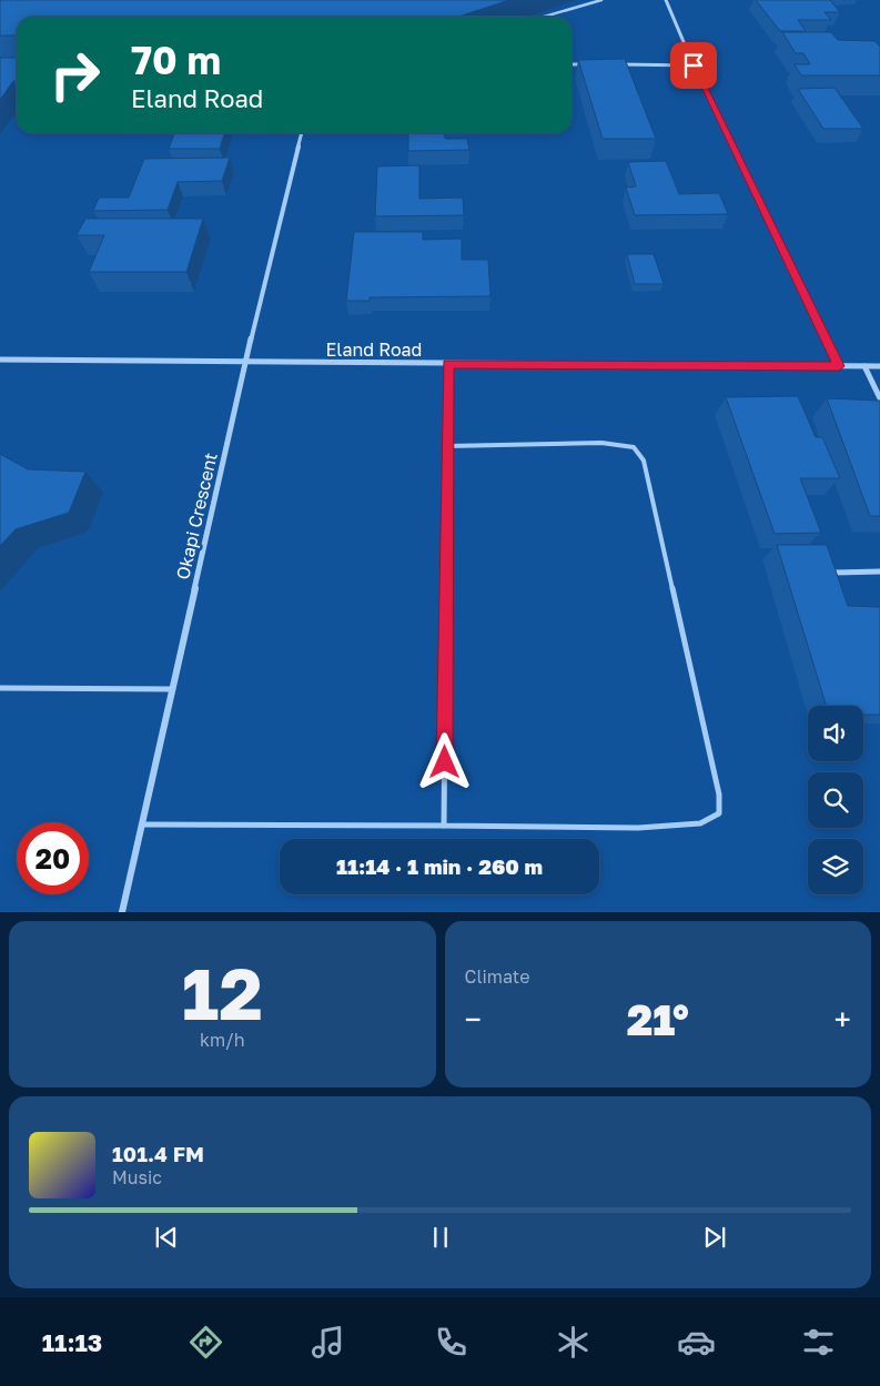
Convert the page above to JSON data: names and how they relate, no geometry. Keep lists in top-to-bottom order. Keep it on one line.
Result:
{"streets":{"street":["Eland Road","Okapi Crescent"]},"crossings":[["Eland Road","Okapi Crescent"]],"page":{"turn":["70 m","Eland Road"],"limit":"20","trip":"11:14 · 1 min · 260 m","tile":[["12","km/h"],"Climate"],"heat":["−","21°","+"],"song":["101.4 FM","Music"],"tabs":"11:13"}}
